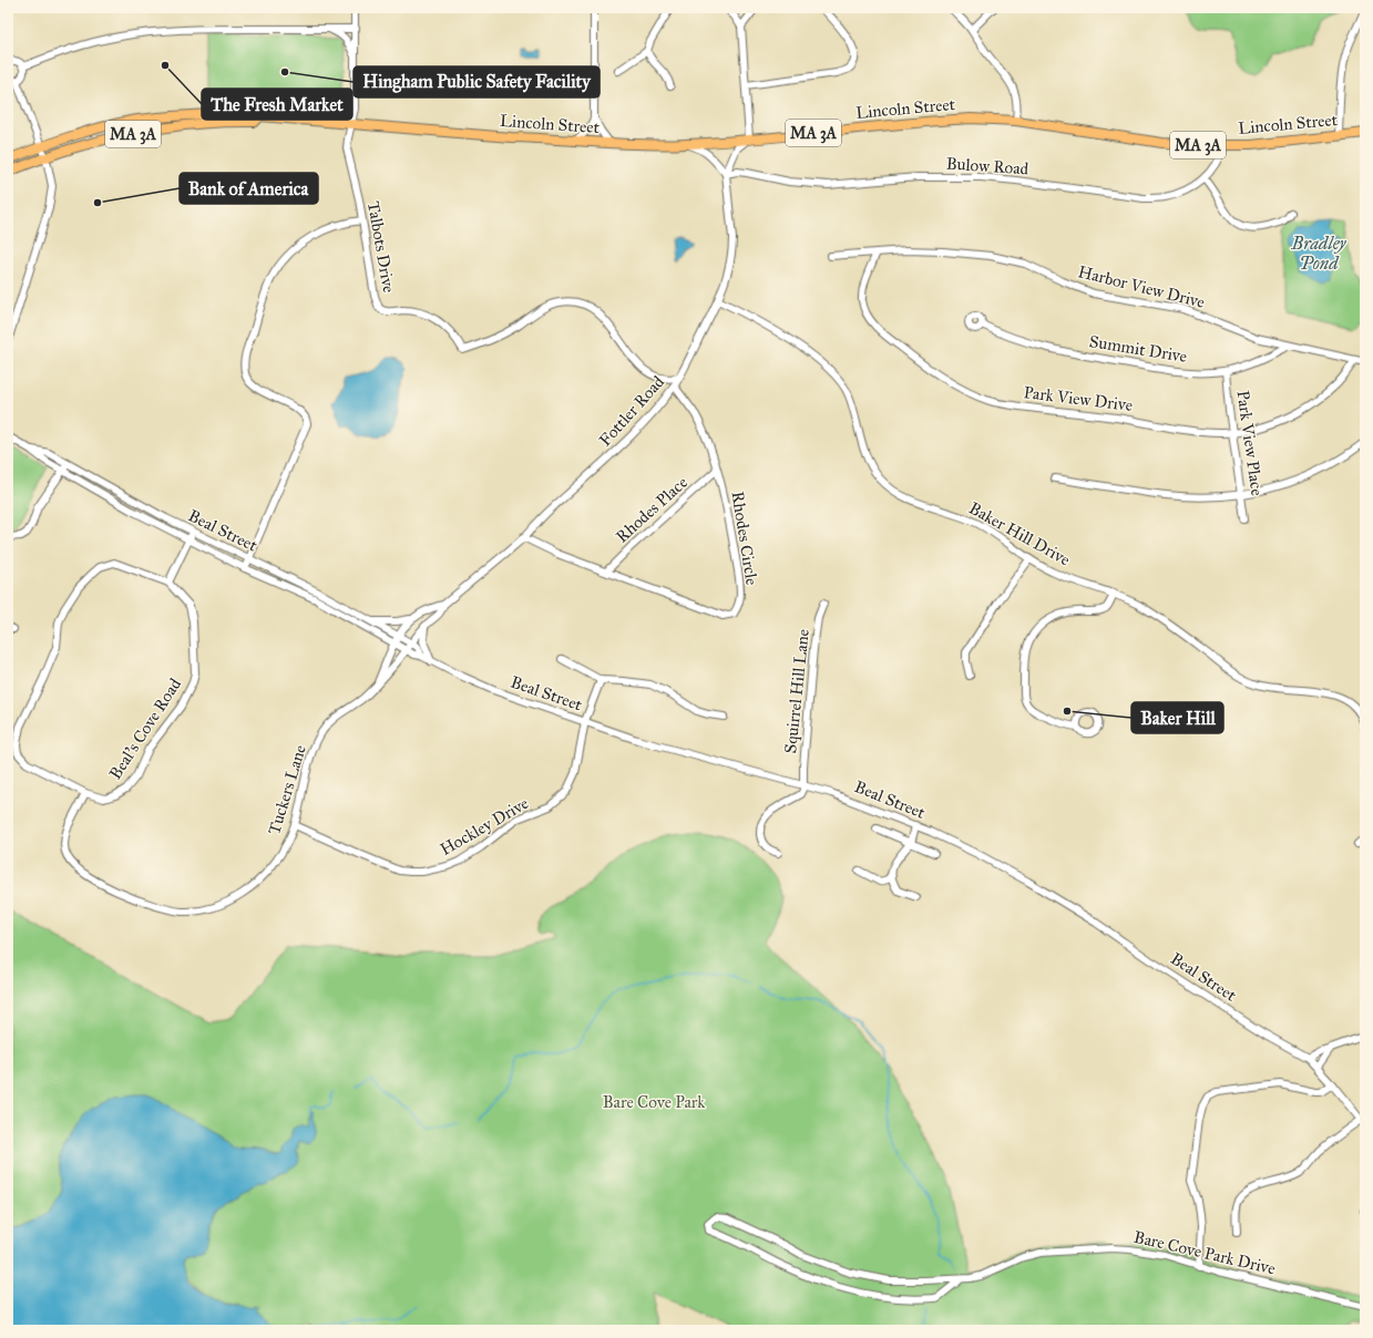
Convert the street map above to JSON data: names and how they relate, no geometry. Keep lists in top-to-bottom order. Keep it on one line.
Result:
{"streets":{"main road":["Lincoln Street","MA 3A"],"street":["Bulow Road","Talbots Drive","Harbor View Drive","Summit Drive","Park View Drive","Fottler Road","Park View Place","Rhodes Place","Beal Street","Baker Hill Drive","Rhodes Circle","Squirrel Hill Lane","Beal's Cove Road","Tuckers Lane","Hockley Drive","Bare Cove Park Drive"]},"crossings":[["Lincoln Street","Bulow Road"],["Lincoln Street","Talbots Drive"],["Lincoln Street","Fottler Road"],["Bulow Road","Fottler Road"],["Talbots Drive","Fottler Road"],["Harbor View Drive","Summit Drive"],["Harbor View Drive","Park View Drive"],["Summit Drive","Park View Place"],["Park View Drive","Park View Place"],["Fottler Road","Beal Street"],["Fottler Road","Baker Hill Drive"],["Fottler Road","Rhodes Circle"],["Fottler Road","Tuckers Lane"],["Rhodes Place","Rhodes Circle"],["Beal Street","Squirrel Hill Lane"],["Beal Street","Tuckers Lane"],["Beal Street","Hockley Drive"],["Beal's Cove Road","Tuckers Lane"],["Tuckers Lane","Hockley Drive"]],"water":["Bradley Pond"],"parks":["Bare Cove Park"],"places":["The Fresh Market","Hingham Public Safety Facility","Bank of America","Baker Hill"]}
